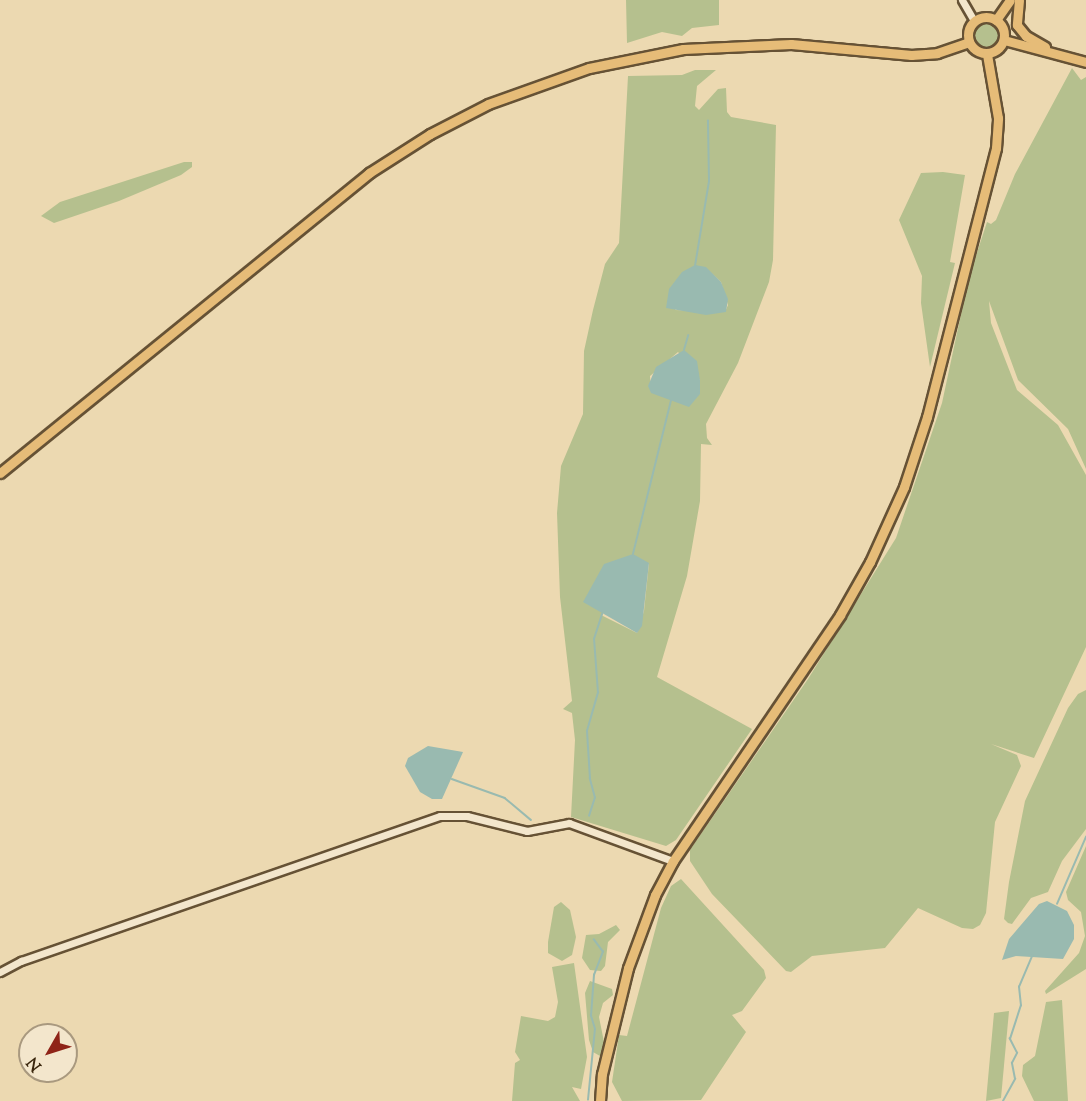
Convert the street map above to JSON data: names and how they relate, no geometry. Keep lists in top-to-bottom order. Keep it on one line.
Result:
{"north":"bottom left"}
